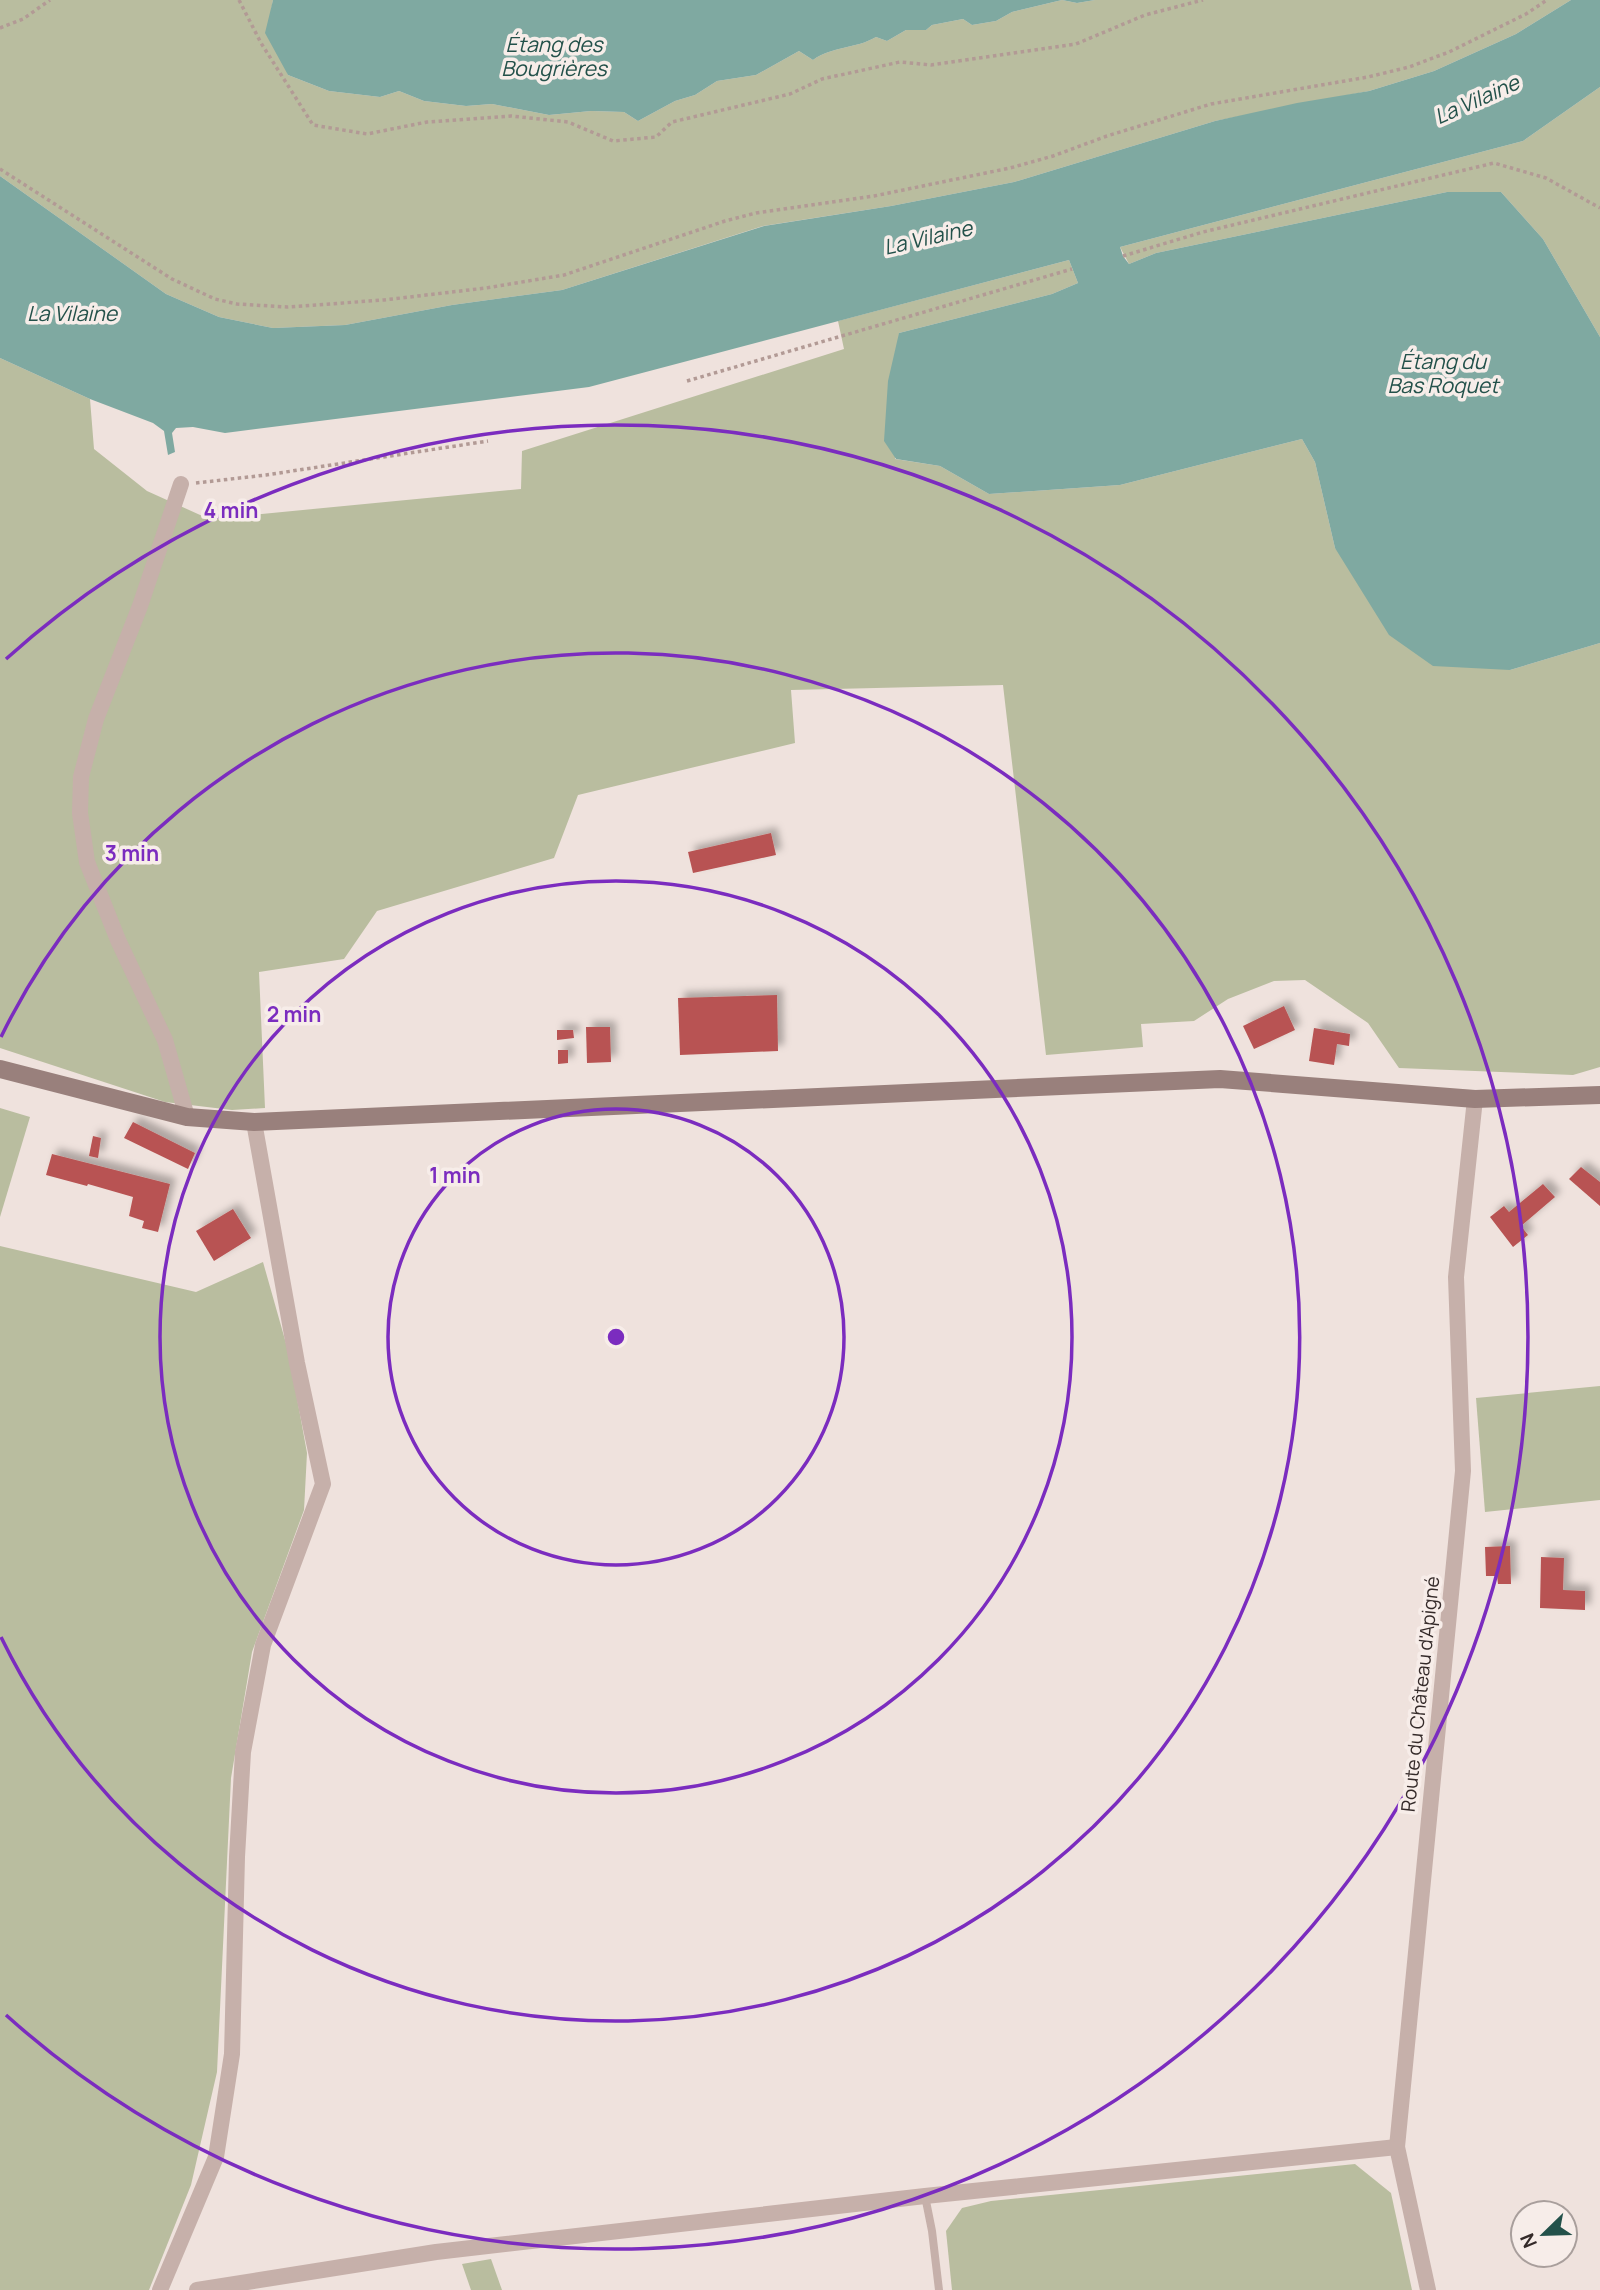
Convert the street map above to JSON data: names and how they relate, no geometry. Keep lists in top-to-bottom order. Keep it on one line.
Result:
{"streets":{"street":["Route du Château d'Apigné"]},"water":["Étang des Bougrières","La Vilaine","Étang du Bas Roquet"],"north":"bottom left","rings":["4 min","3 min","2 min","1 min"]}
